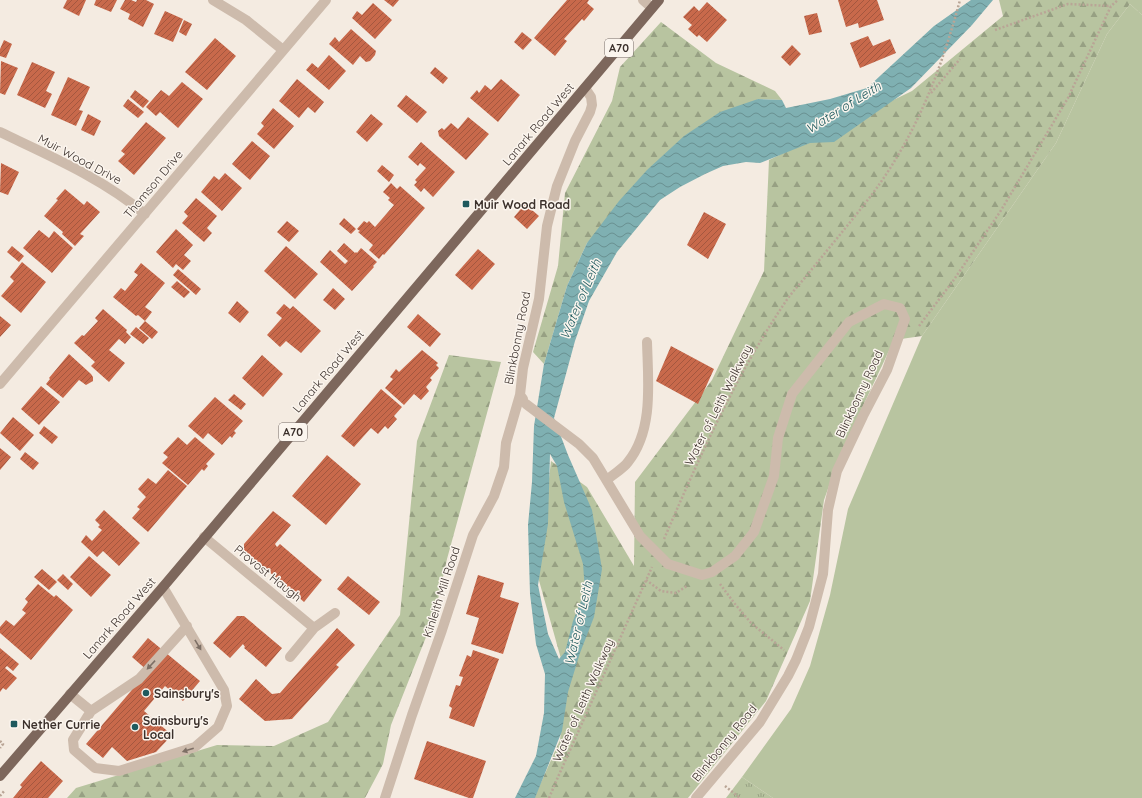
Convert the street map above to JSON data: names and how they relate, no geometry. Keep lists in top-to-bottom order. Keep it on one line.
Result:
{"streets":{"main road":["A70","Lanark Road West"],"street":["Muir Wood Drive","Thomson Drive","Blinkbonny Road","Provost Haugh","Kinleith Mill Road"],"path":["Water of Leith Walkway"]},"crossings":[["Lanark Road West","Blinkbonny Road"],["Lanark Road West","Provost Haugh"],["Muir Wood Drive","Thomson Drive"],["Blinkbonny Road","Kinleith Mill Road"]],"water":["Water of Leith"],"places":{"transit":["Muir Wood Road","Nether Currie"],"other":["Sainsbury's","Sainsbury's Local"]}}
